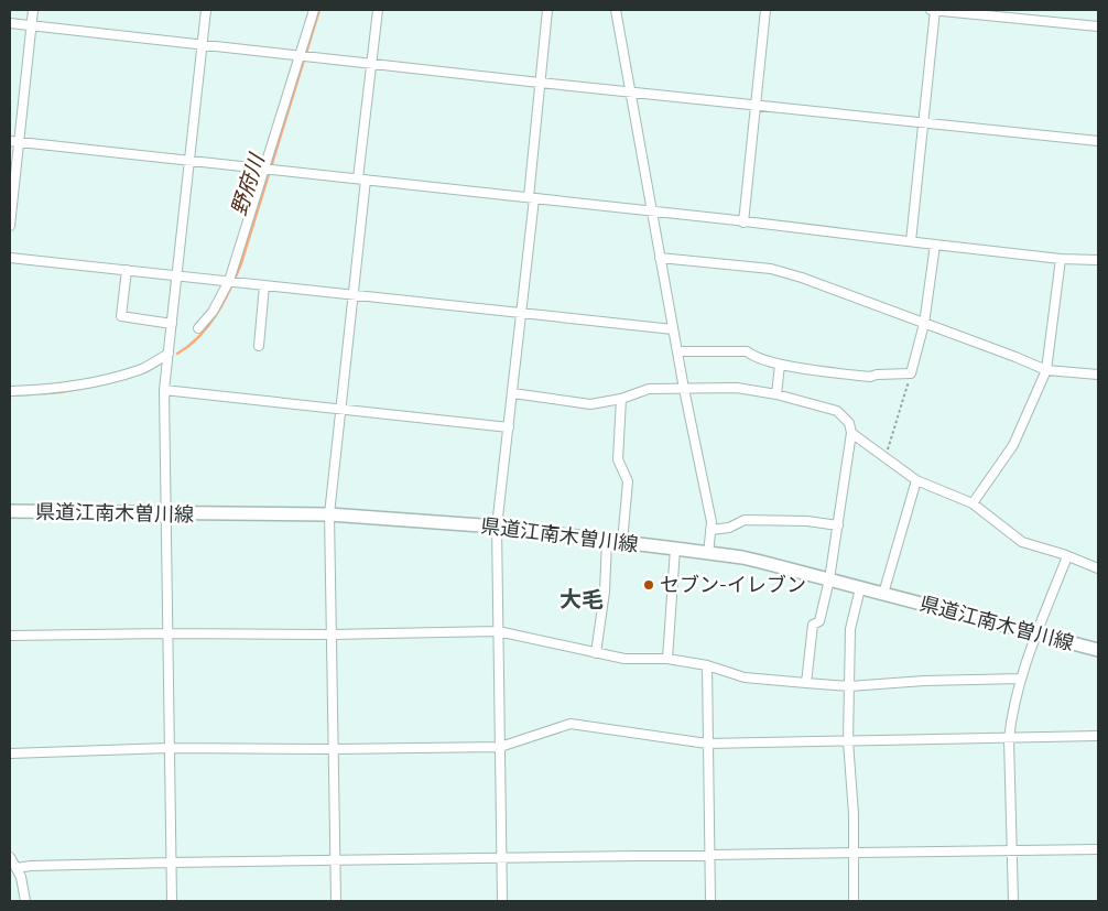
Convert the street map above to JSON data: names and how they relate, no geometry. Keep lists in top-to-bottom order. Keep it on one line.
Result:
{"streets":{"main road":["県道江南木曽川線"]},"districts":["大毛"],"water":["野府川"],"places":["セブン-イレブン"]}
